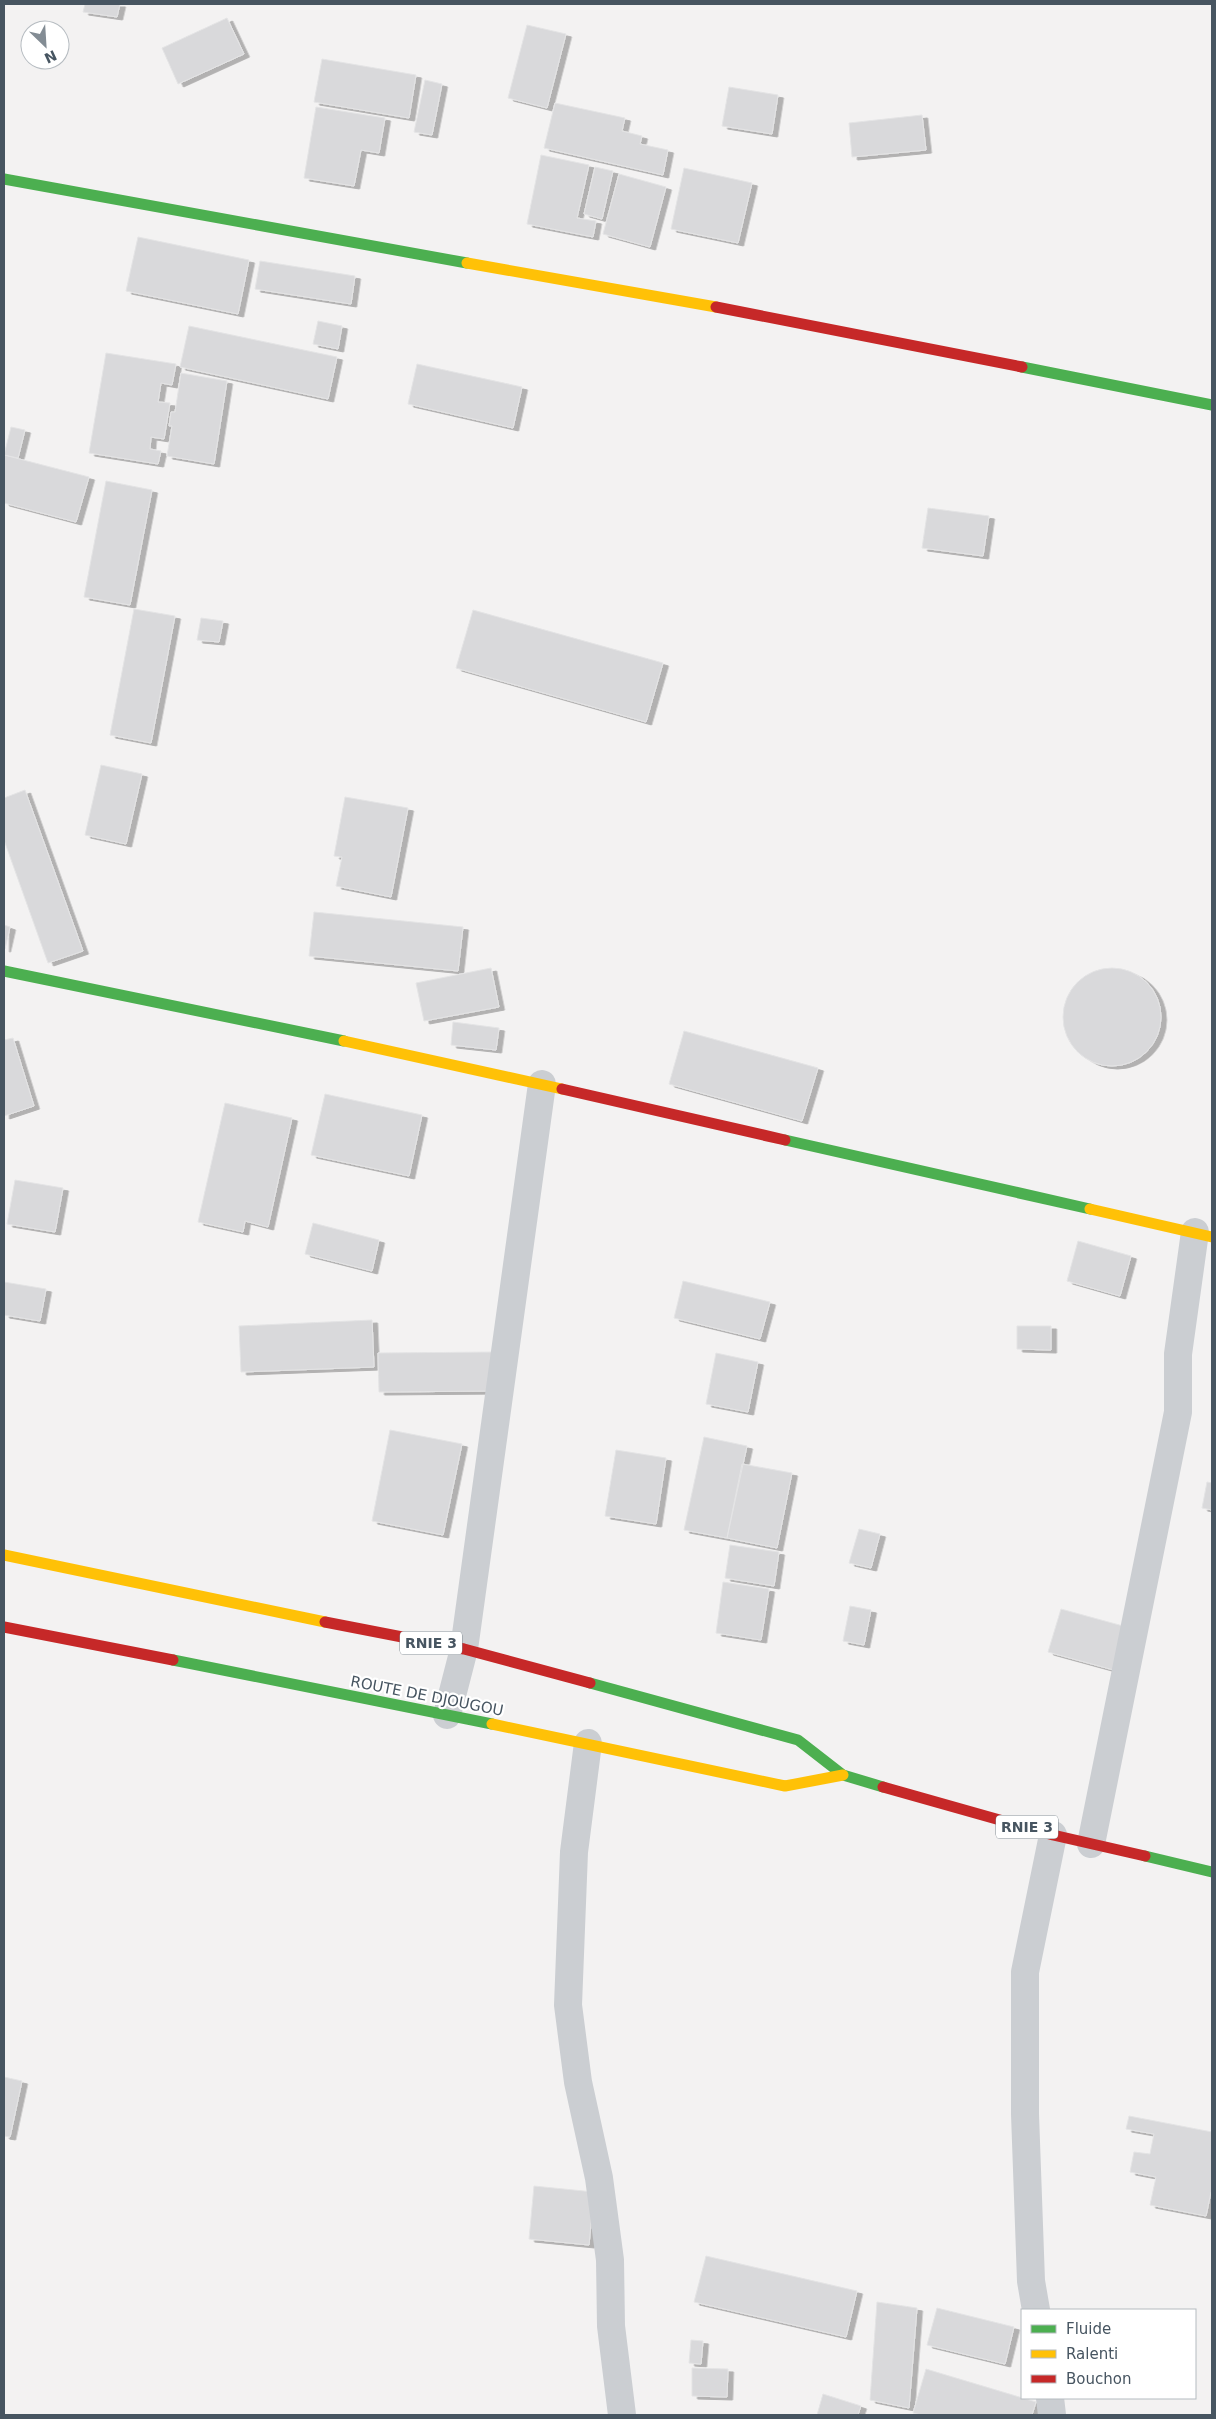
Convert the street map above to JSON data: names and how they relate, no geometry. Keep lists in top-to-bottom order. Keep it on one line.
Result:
{"streets":{"main road":["RNIE 3","ROUTE DE DJOUGOU"]},"crossings":[["RNIE 3","ROUTE DE DJOUGOU"]],"legend":["Fluide","Ralenti","Bouchon"],"north":"bottom right"}
